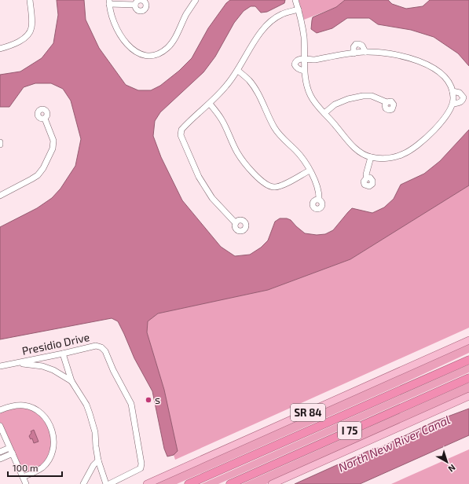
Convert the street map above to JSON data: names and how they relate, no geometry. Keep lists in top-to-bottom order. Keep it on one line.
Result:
{"streets":{"highway":["I 75"],"main road":["SR 84"],"street":["Presidio Drive"]},"water":["North New River Canal"],"places":["s"],"scale_bar":"100 m","north":"bottom right"}
